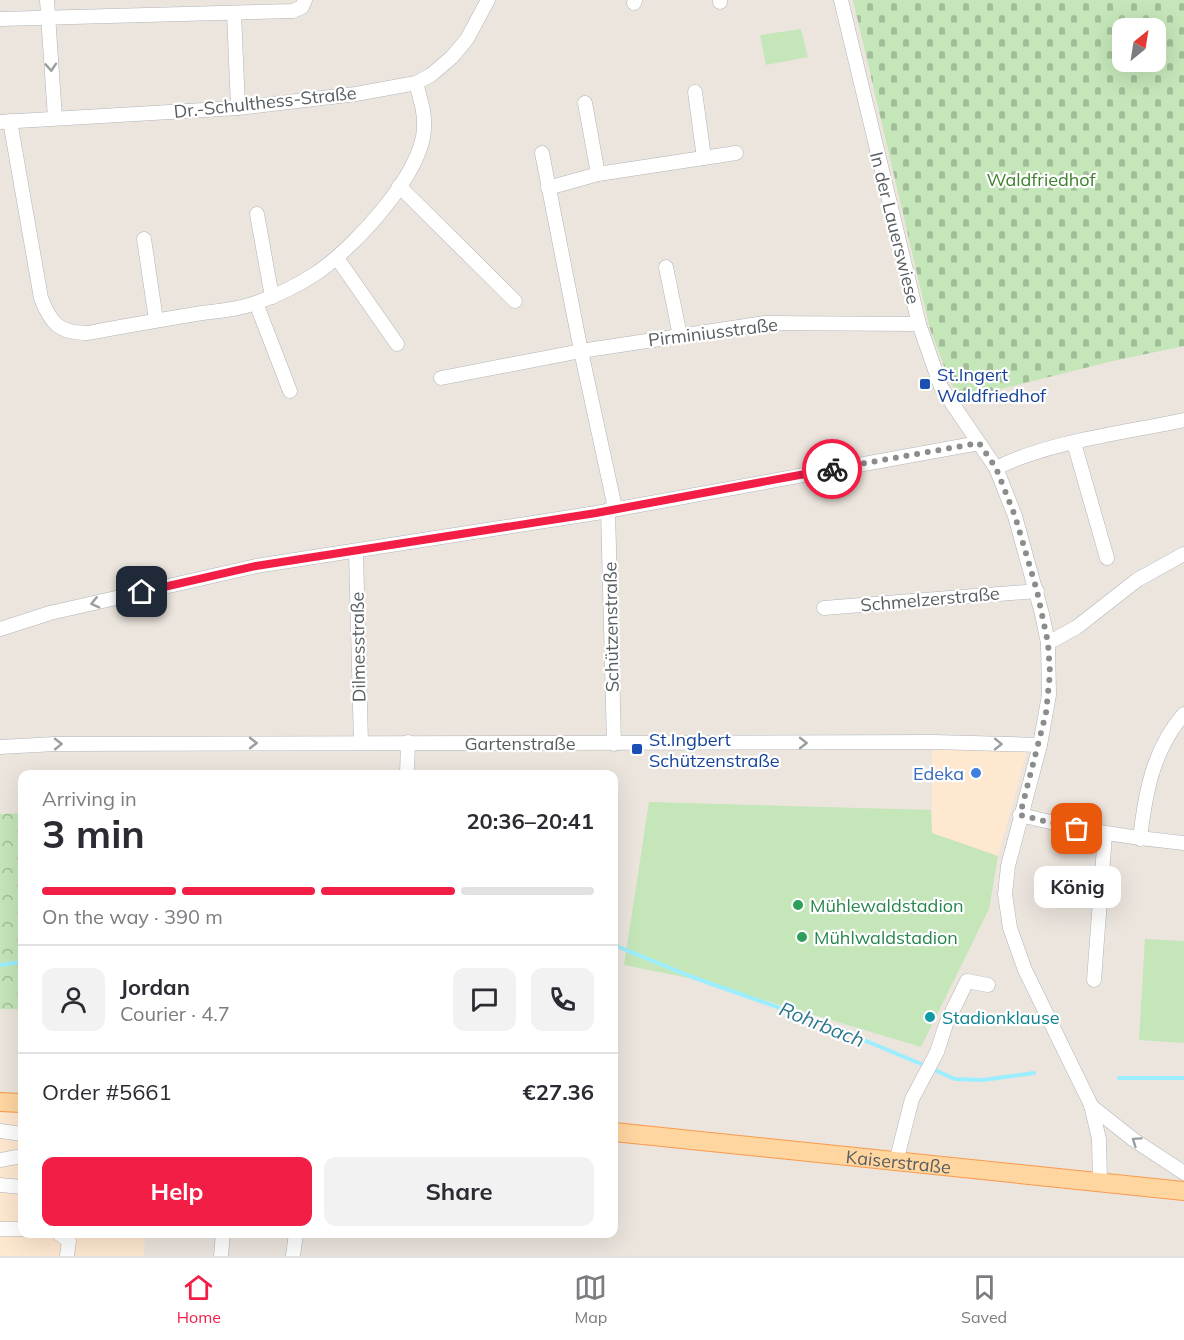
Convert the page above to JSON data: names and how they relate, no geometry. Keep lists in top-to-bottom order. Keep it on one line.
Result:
{"streets":{"main road":["Kaiserstraße"],"street":["Dr.-Schulthess-Straße","In der Lauerswiese","Pirminiusstraße","Schmelzerstraße","Schützenstraße","Dilmesstraße","Gartenstraße"]},"crossings":[["In der Lauerswiese","Pirminiusstraße"],["In der Lauerswiese","Schmelzerstraße"],["In der Lauerswiese","Gartenstraße"],["Pirminiusstraße","Schützenstraße"],["Schützenstraße","Gartenstraße"],["Dilmesstraße","Gartenstraße"]],"one_way":["Gartenstraße"],"water":["Rohrbach"],"parks":["Waldfriedhof"],"places":{"transit":["St.Ingert Waldfriedhof","St.Ingbert Schützenstraße"],"other":["Edeka","König","Mühlewaldstadion","Mühlwaldstadion","Stadionklause"]},"north":"top right","page":{"heading":["3 min","Arriving in","20:36–20:41"],"panel":["Jordan","Courier · 4.7","Order #5661","€27.36"],"bubble":"König","bar":"On the way · 390 m","buttons":["Help","Share"],"tabs":["Home","Map","Saved"]}}
